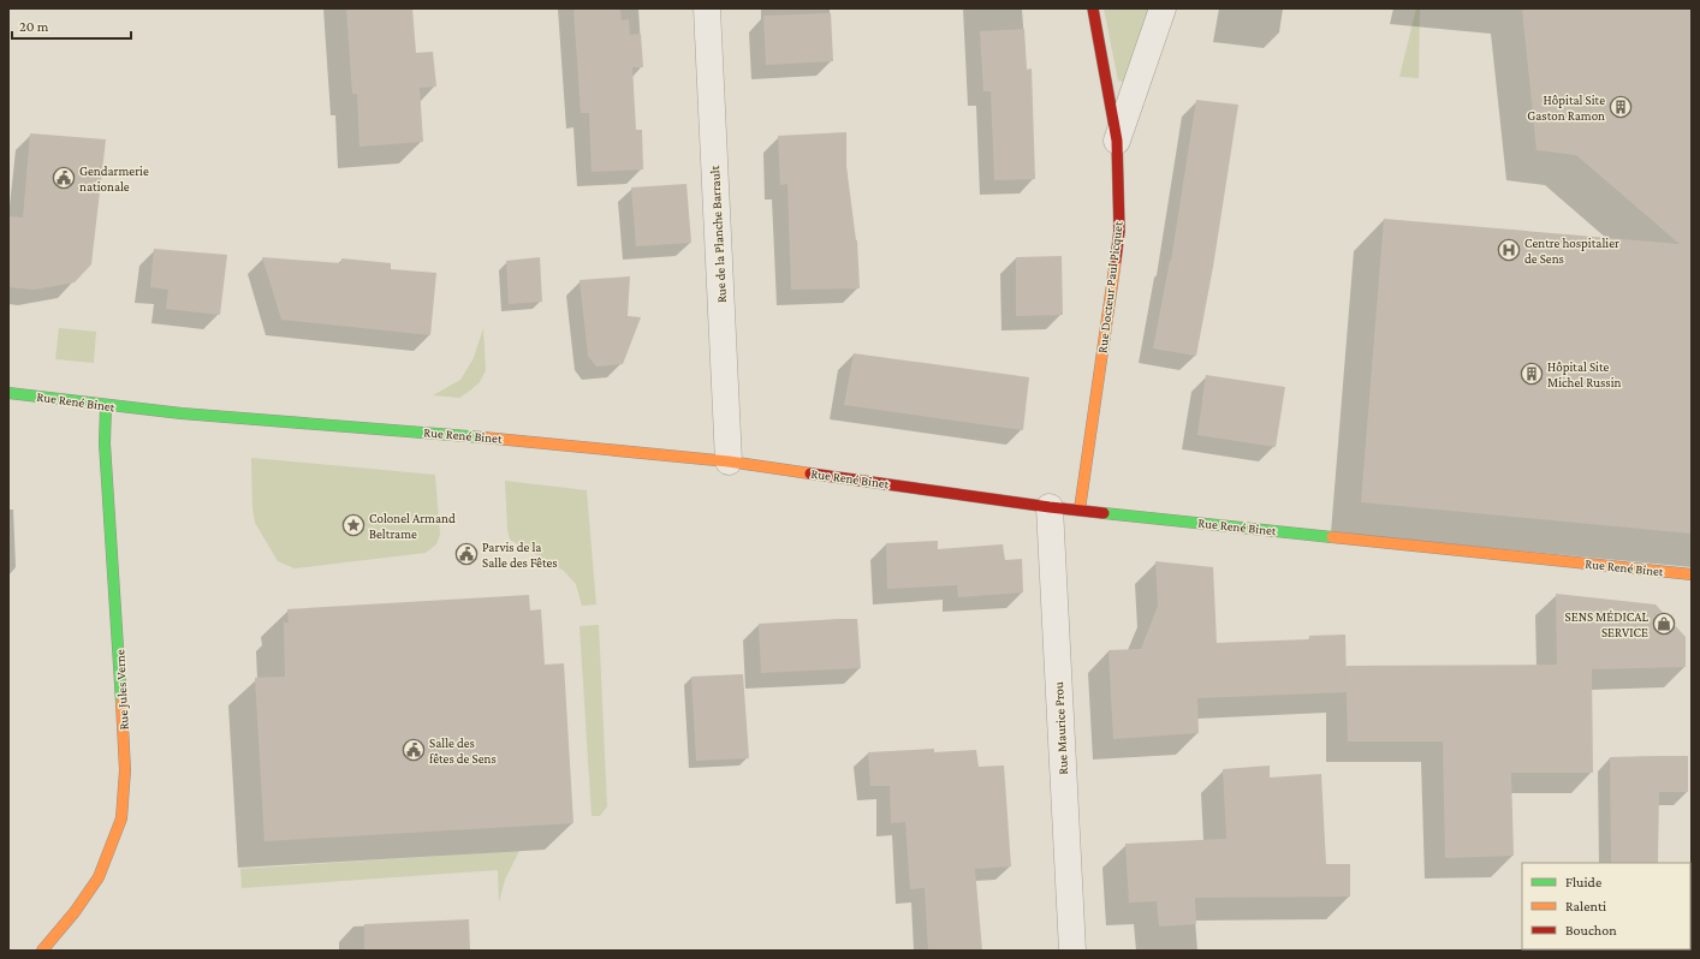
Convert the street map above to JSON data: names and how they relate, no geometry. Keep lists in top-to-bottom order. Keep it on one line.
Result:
{"streets":{"street":["Rue de la Planche Barrault","Rue Docteur Paul Picquet","Rue René Binet","Rue Jules Verne","Rue Maurice Prou"]},"crossings":[["Rue de la Planche Barrault","Rue René Binet"],["Rue Docteur Paul Picquet","Rue René Binet"],["Rue René Binet","Rue Jules Verne"],["Rue René Binet","Rue Maurice Prou"]],"places":{"building":["Hôpital Site Gaston Ramon","Hôpital Site Michel Russin"],"public building":["Gendarmerie nationale","Parvis de la Salle des Fêtes","Salle des fêtes de Sens"],"hospital":["Centre hospitalier de Sens"],"place":["Colonel Armand Beltrame"],"shop":["SENS MÉDICAL SERVICE"]},"legend":["Fluide","Ralenti","Bouchon"],"scale_bar":"20 m"}
